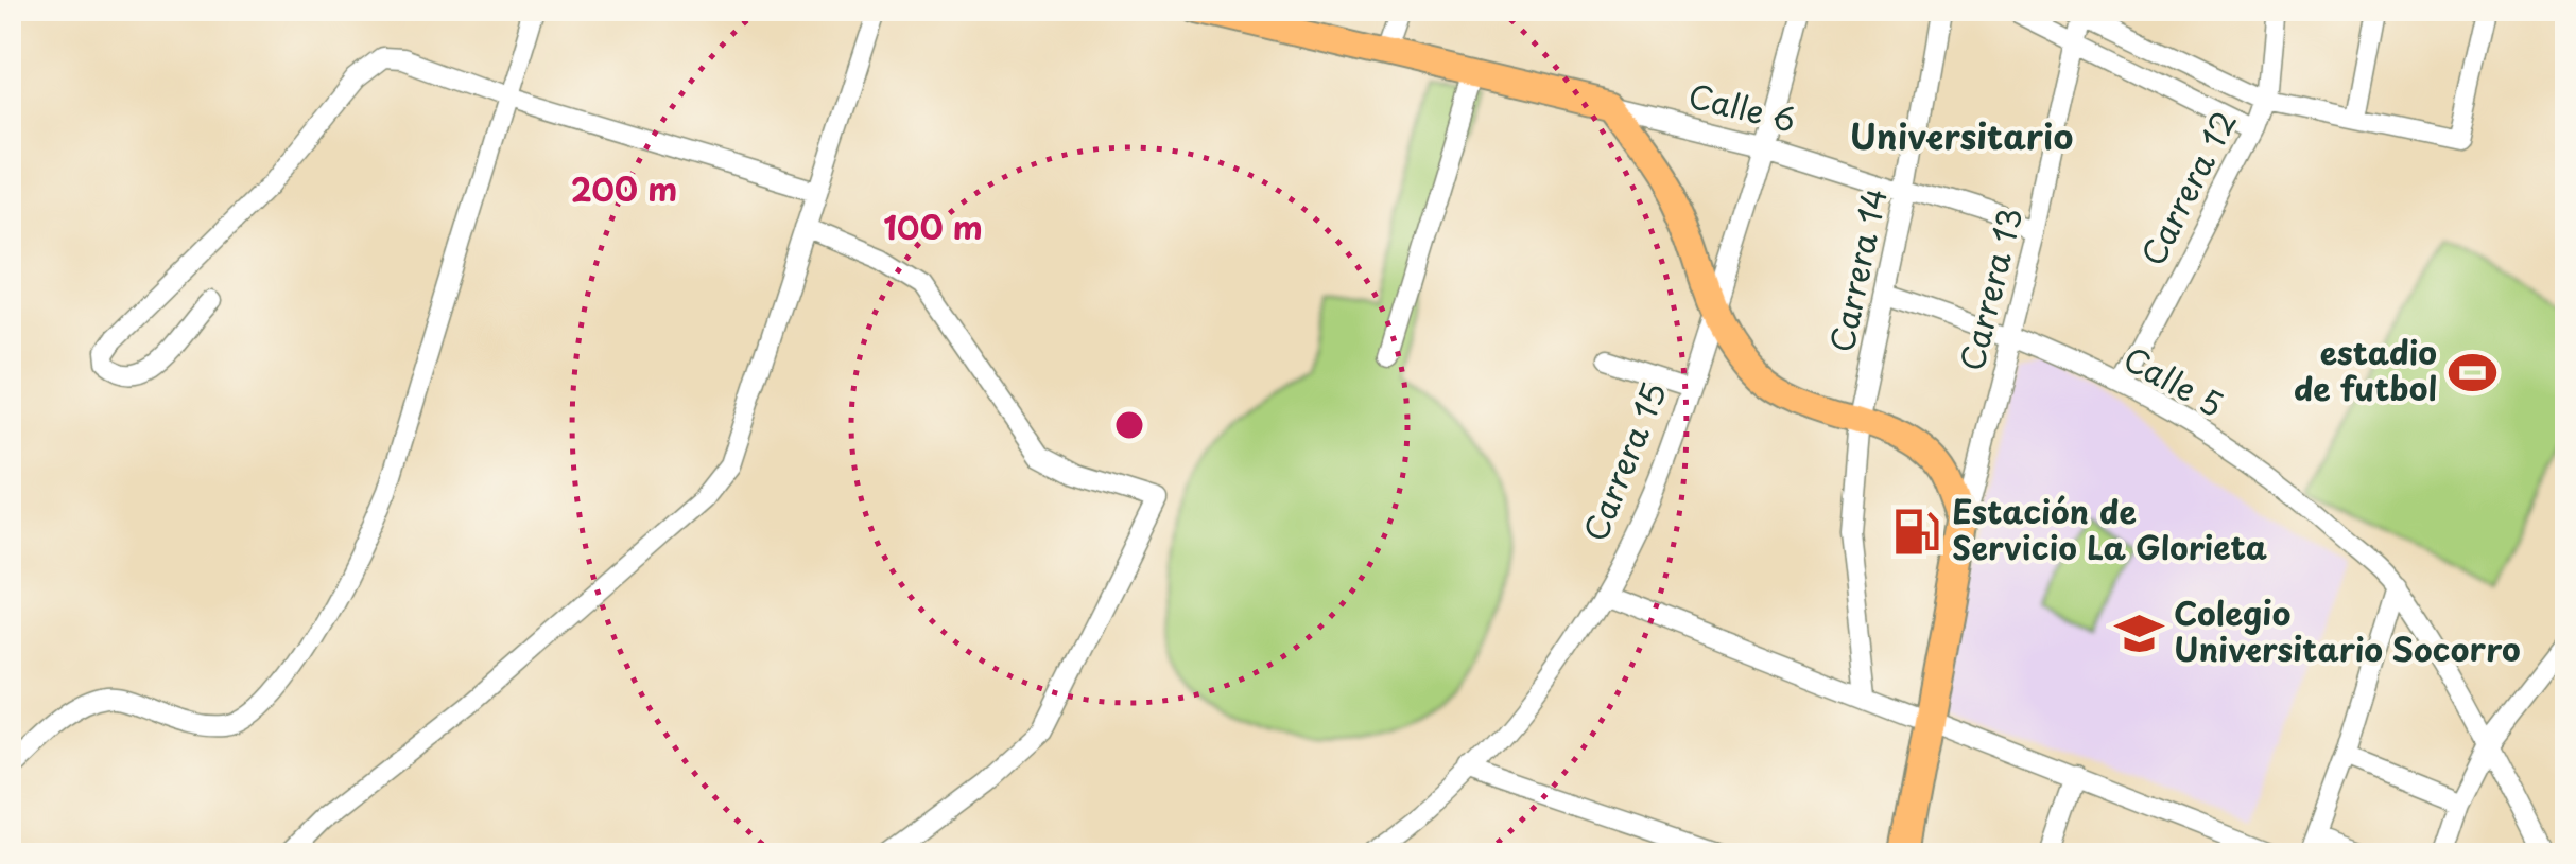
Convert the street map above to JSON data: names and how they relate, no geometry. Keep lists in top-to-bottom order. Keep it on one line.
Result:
{"streets":{"street":["Calle 6","Carrera 12","Carrera 14","Carrera 13","Calle 5","Carrera 15"]},"crossings":[["Calle 6","Carrera 14"],["Calle 6","Carrera 13"],["Calle 6","Carrera 15"],["Carrera 12","Calle 5"],["Carrera 14","Calle 5"],["Carrera 13","Calle 5"]],"districts":["Universitario"],"places":{"sports":["estadio de futbol"],"fuel station":["Estación de Servicio La Glorieta"],"school or university":["Colegio Universitario Socorro"]},"rings":["200 m","100 m"]}
